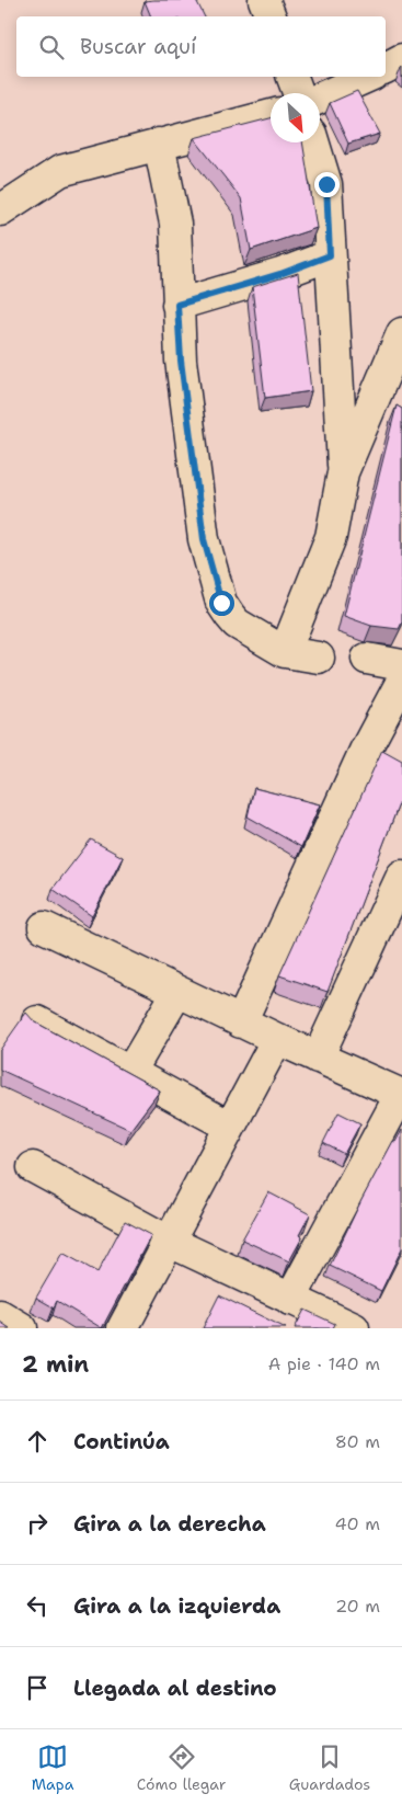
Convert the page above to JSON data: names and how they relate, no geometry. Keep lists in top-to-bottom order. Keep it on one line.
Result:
{"north":"bottom right","page":{"search":"Buscar aquí","heading":["2 min","A pie · 140 m"],"list":[["Continúa","80 m"],["Gira a la derecha","40 m"],["Gira a la izquierda","20 m"],"Llegada al destino"],"nav":["Mapa","Cómo llegar","Guardados"]}}
